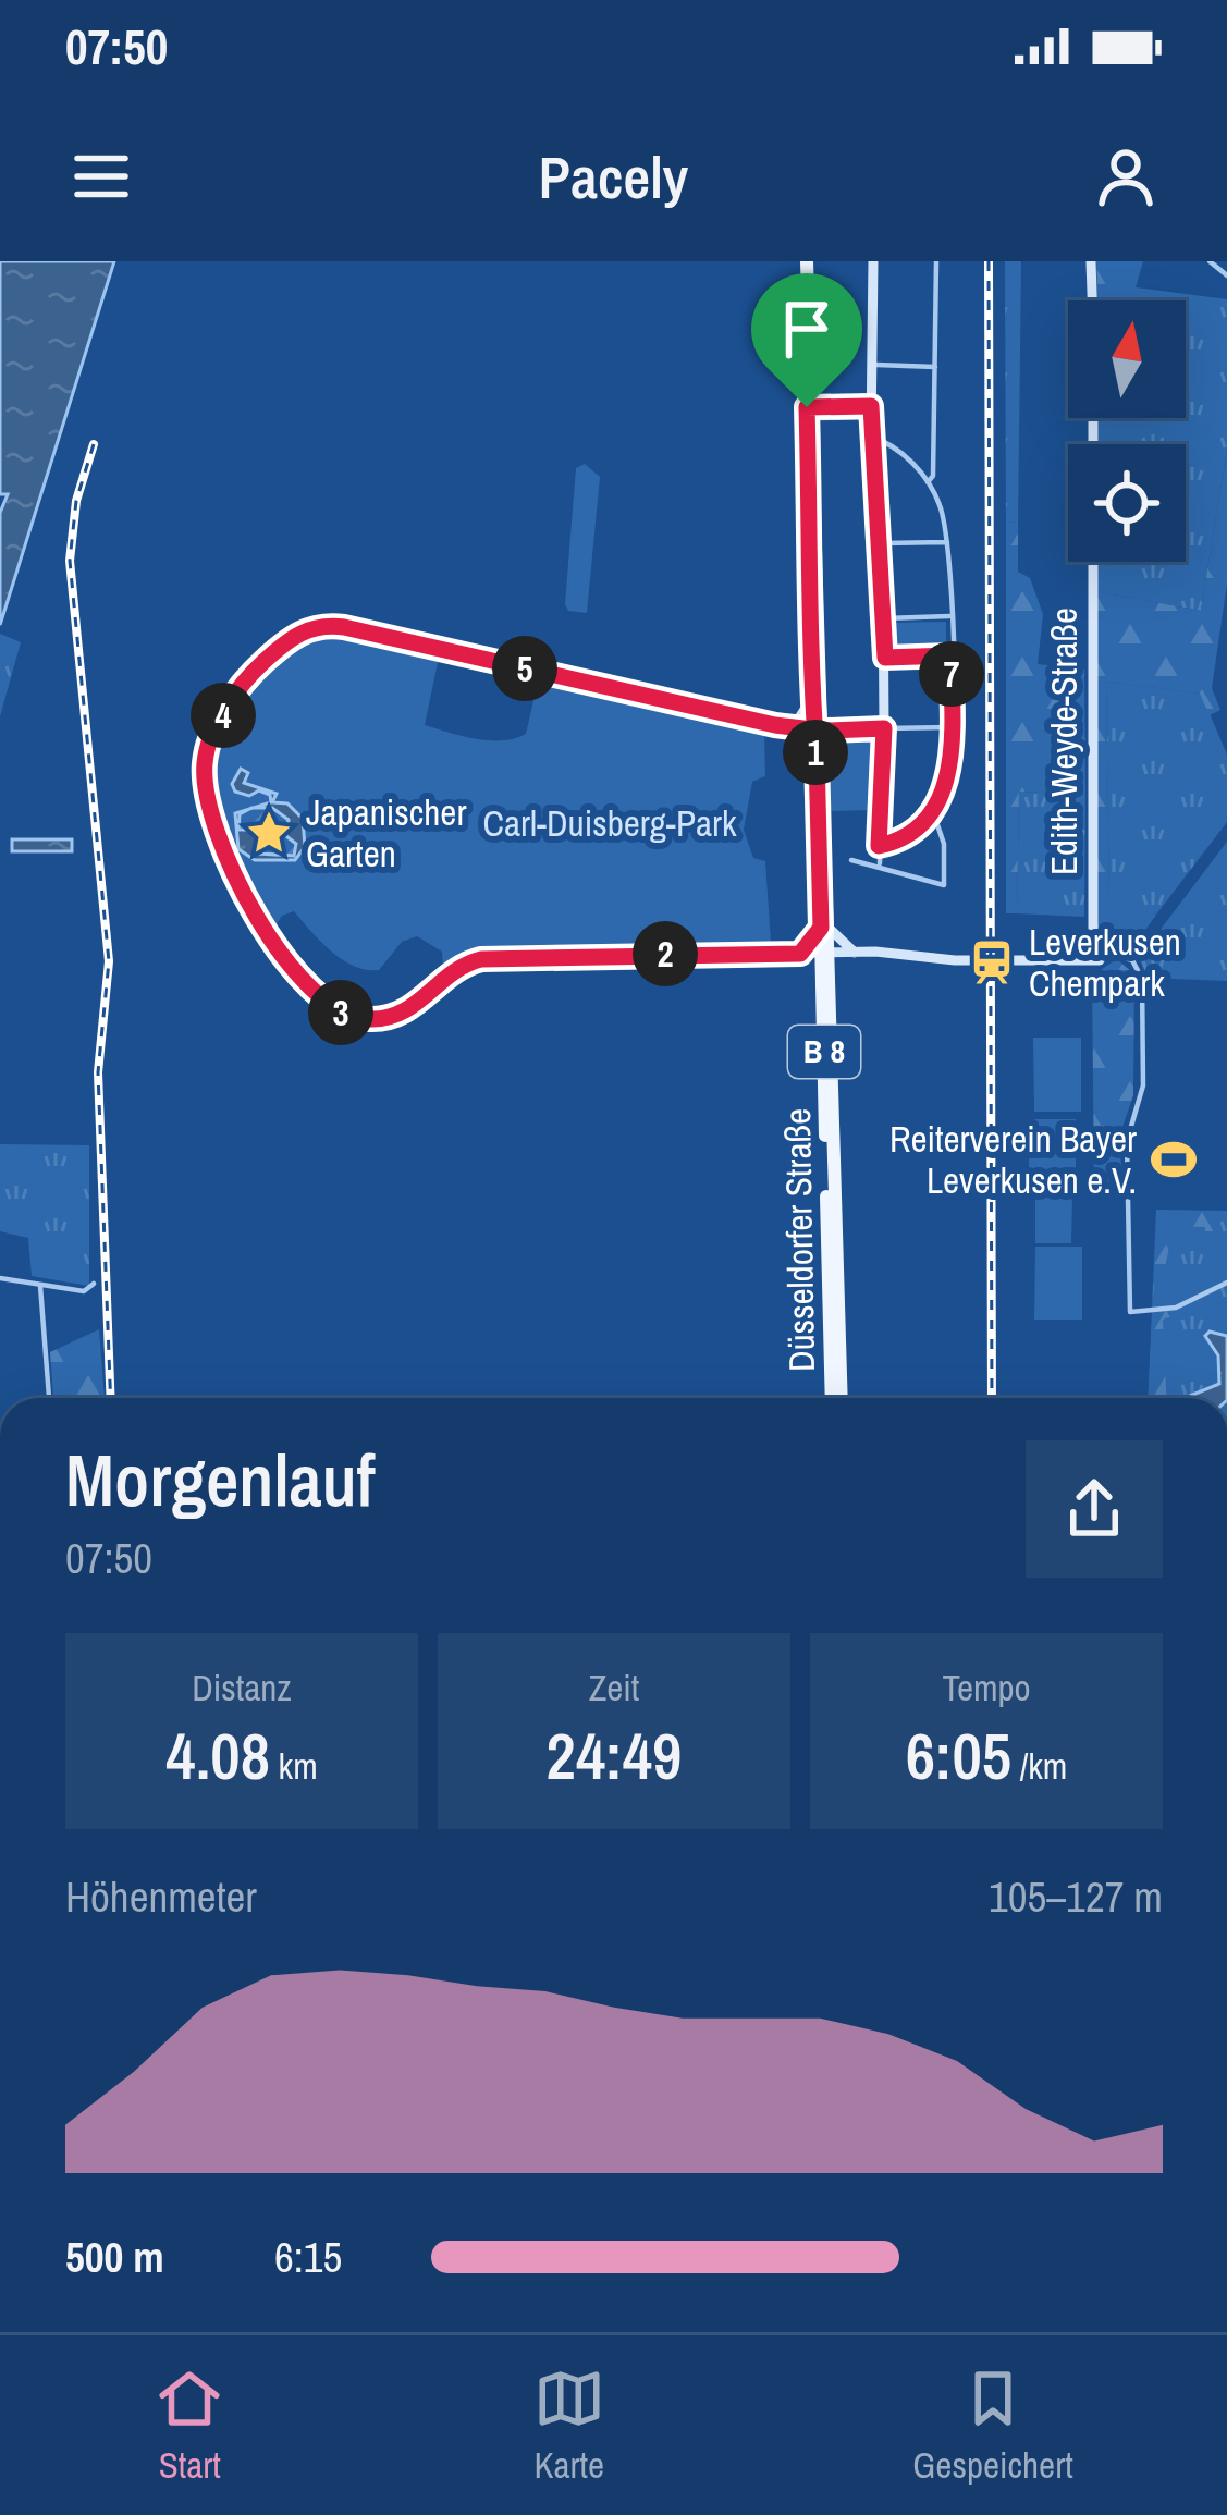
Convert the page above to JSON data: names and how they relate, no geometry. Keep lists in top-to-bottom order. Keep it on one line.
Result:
{"streets":{"main road":["B 8","Düsseldorfer Straße"],"street":["Edith-Weyde-Straße"]},"crossings":[["B 8","Düsseldorfer Straße"]],"parks":["Carl-Duisberg-Park"],"places":{"place":["Japanischer Garten"],"station":["Leverkusen Chempark"],"sports":["Reiterverein Bayer Leverkusen e.V."]},"north":"top","page":{"status":"07:50","header":"Pacely","pins":["5","7","4","1","2","3"],"heading":["Morgenlauf","07:50"],"stats":[["Distanz","4.08 km"],["Zeit","24:49"],["Tempo","6:05 /km"]],"chart":["Höhenmeter","105–127 m"],"list":[{"name":"500 m","note":"6:15"}],"tabs":["Start","Karte","Gespeichert"]}}
